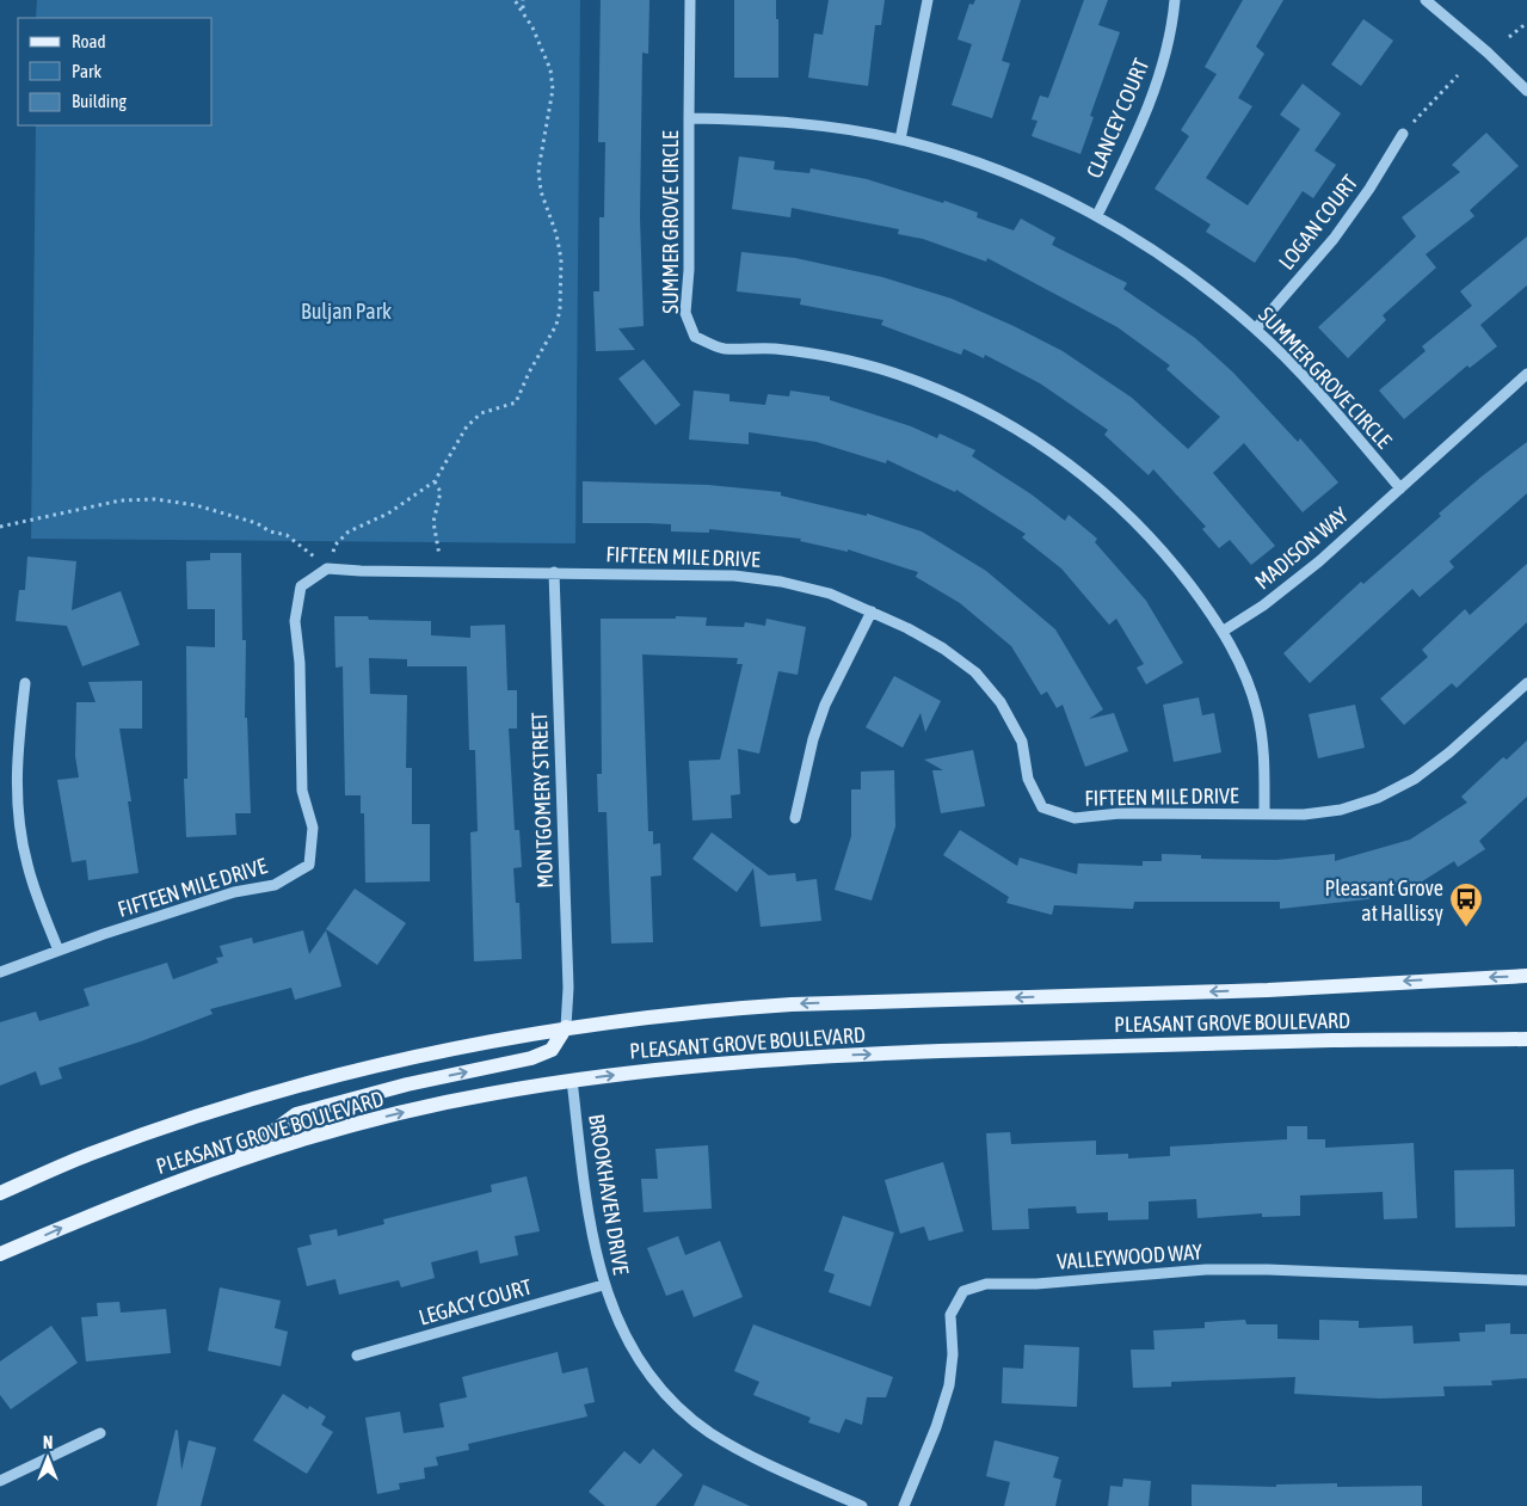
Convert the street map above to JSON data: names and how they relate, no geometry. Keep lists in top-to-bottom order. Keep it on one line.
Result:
{"streets":{"main road":["PLEASANT GROVE BOULEVARD"],"street":["CLANCEY COURT","SUMMER GROVE CIRCLE","LOGAN COURT","MADISON WAY","FIFTEEN MILE DRIVE","MONTGOMERY STREET","BROOKHAVEN DRIVE","VALLEYWOOD WAY","LEGACY COURT"]},"crossings":[["CLANCEY COURT","SUMMER GROVE CIRCLE"],["SUMMER GROVE CIRCLE","LOGAN COURT"],["SUMMER GROVE CIRCLE","MADISON WAY"],["SUMMER GROVE CIRCLE","FIFTEEN MILE DRIVE"],["FIFTEEN MILE DRIVE","MONTGOMERY STREET"],["MONTGOMERY STREET","PLEASANT GROVE BOULEVARD"],["PLEASANT GROVE BOULEVARD","BROOKHAVEN DRIVE"],["BROOKHAVEN DRIVE","LEGACY COURT"]],"parks":["Buljan Park"],"places":{"bus stop":["Pleasant Grove at Hallissy"]},"legend":["Road","Park","Building"],"north":"top"}
